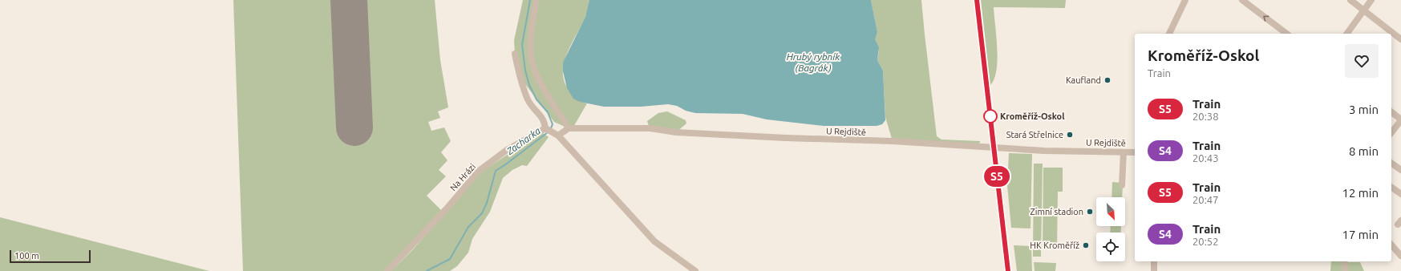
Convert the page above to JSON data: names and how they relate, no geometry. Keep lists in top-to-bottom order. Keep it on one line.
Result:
{"streets":{"street":["U Rejdiště","Na Hrázi"]},"water":["Hrubý rybník (Bagrák)","Zacharka"],"places":["Kaufland","Kroměříž-Oskol","Stará Střelnice","Zimní stadion","HK Kroměříž"],"scale_bar":"100 m","north":"bottom right","page":{"on_map":"S5","heading":["Kroměříž-Oskol","Train"],"list":[{"mark":"S5","name":"Train","note":"20:38","value":"3 min"},{"mark":"S4","name":"Train","note":"20:43","value":"8 min"},{"mark":"S5","name":"Train","note":"20:47","value":"12 min"},{"mark":"S4","name":"Train","note":"20:52","value":"17 min"}],"scale":"100 m"}}
